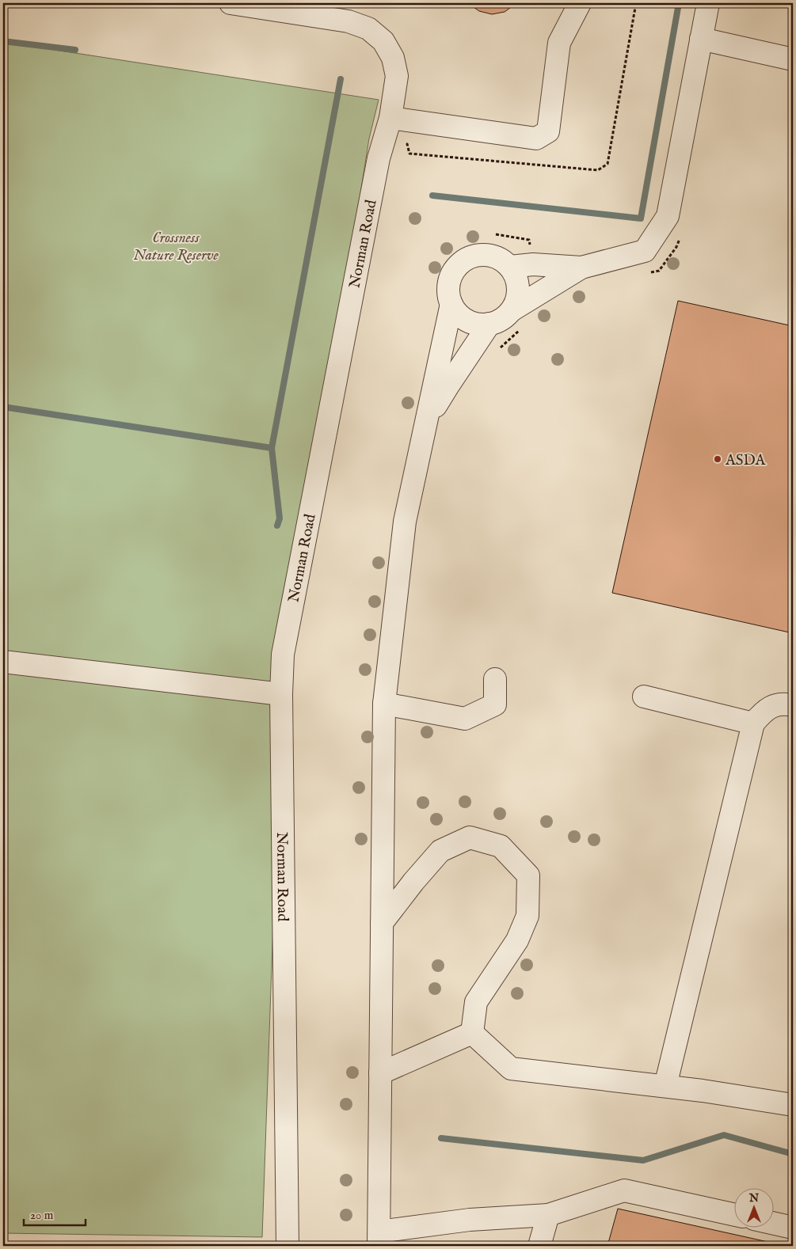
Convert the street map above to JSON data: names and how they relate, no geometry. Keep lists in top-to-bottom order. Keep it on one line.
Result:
{"streets":{"street":["Norman Road"]},"parks":["Crossness Nature Reserve"],"places":["ASDA"],"scale_bar":"20 m","north":"top"}
